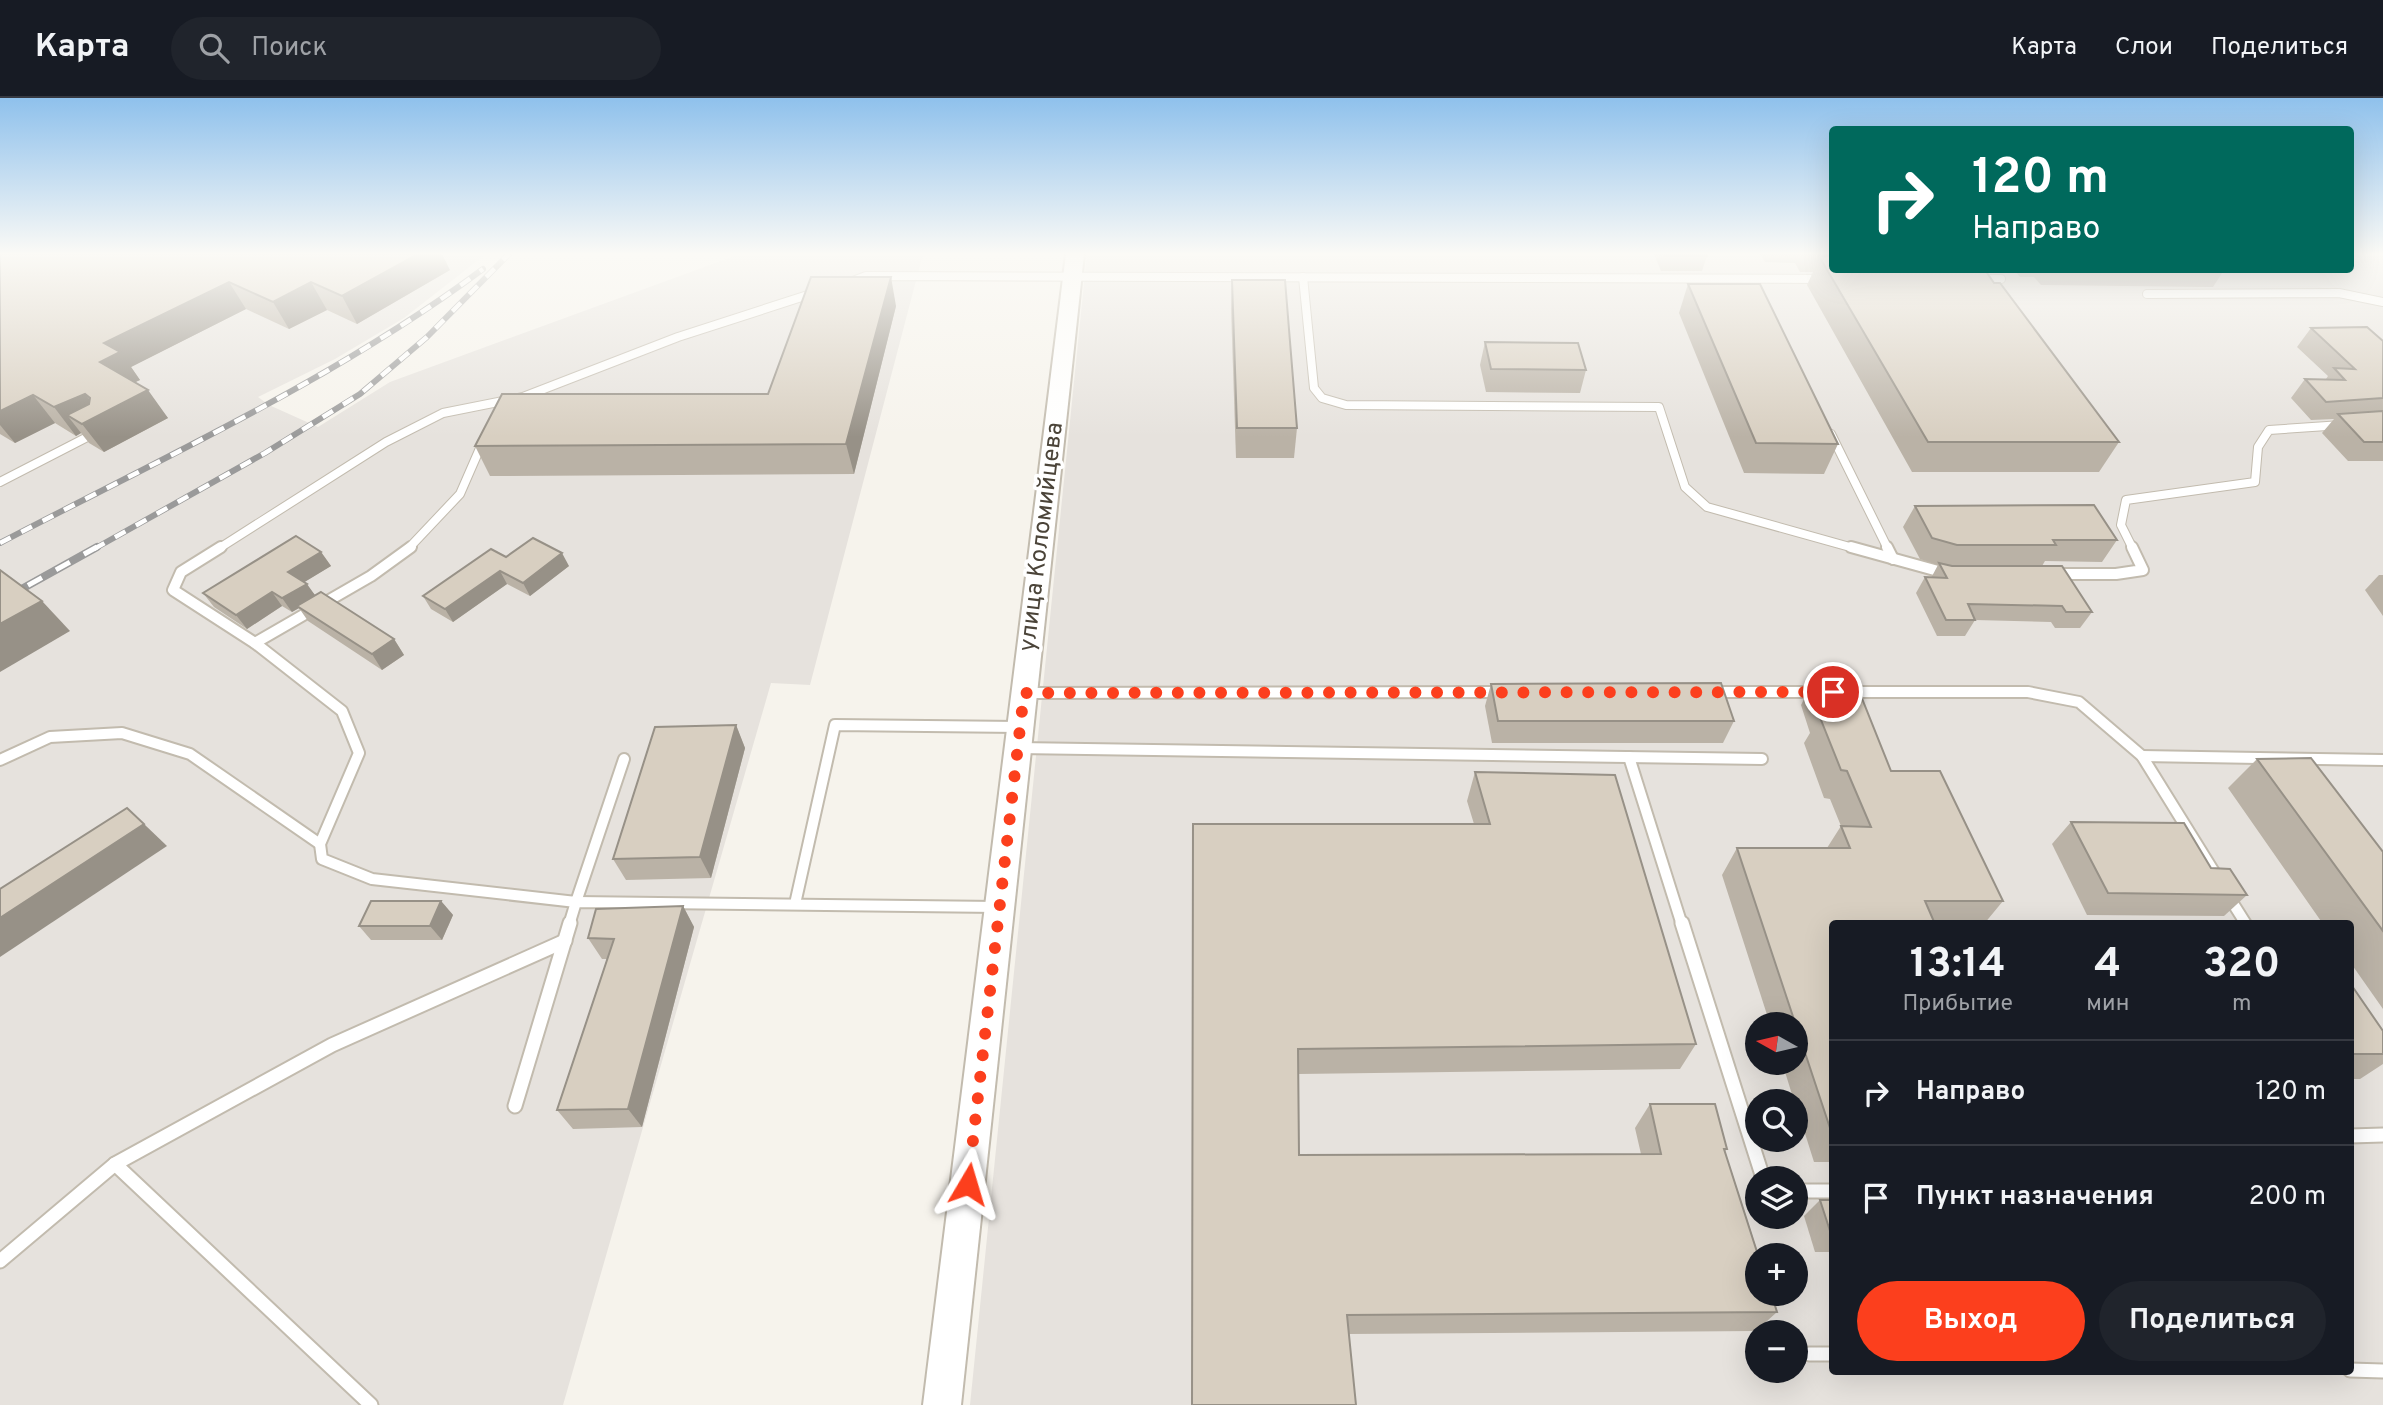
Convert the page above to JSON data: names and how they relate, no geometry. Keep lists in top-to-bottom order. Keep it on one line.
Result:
{"streets":{"street":["улица Коломийцева"]},"north":"left","page":{"header":"Карта","search":"Поиск","nav":["Карта","Слои","Поделиться"],"turn":["120 m","Направо"],"eta":["13:14","Прибытие","4","мин","320","m"],"map_buttons":["+","−"],"list":[{"name":"Направо","value":"120 m"},{"name":"Пункт назначения","value":"200 m"}],"buttons":["Выход","Поделиться"]}}
